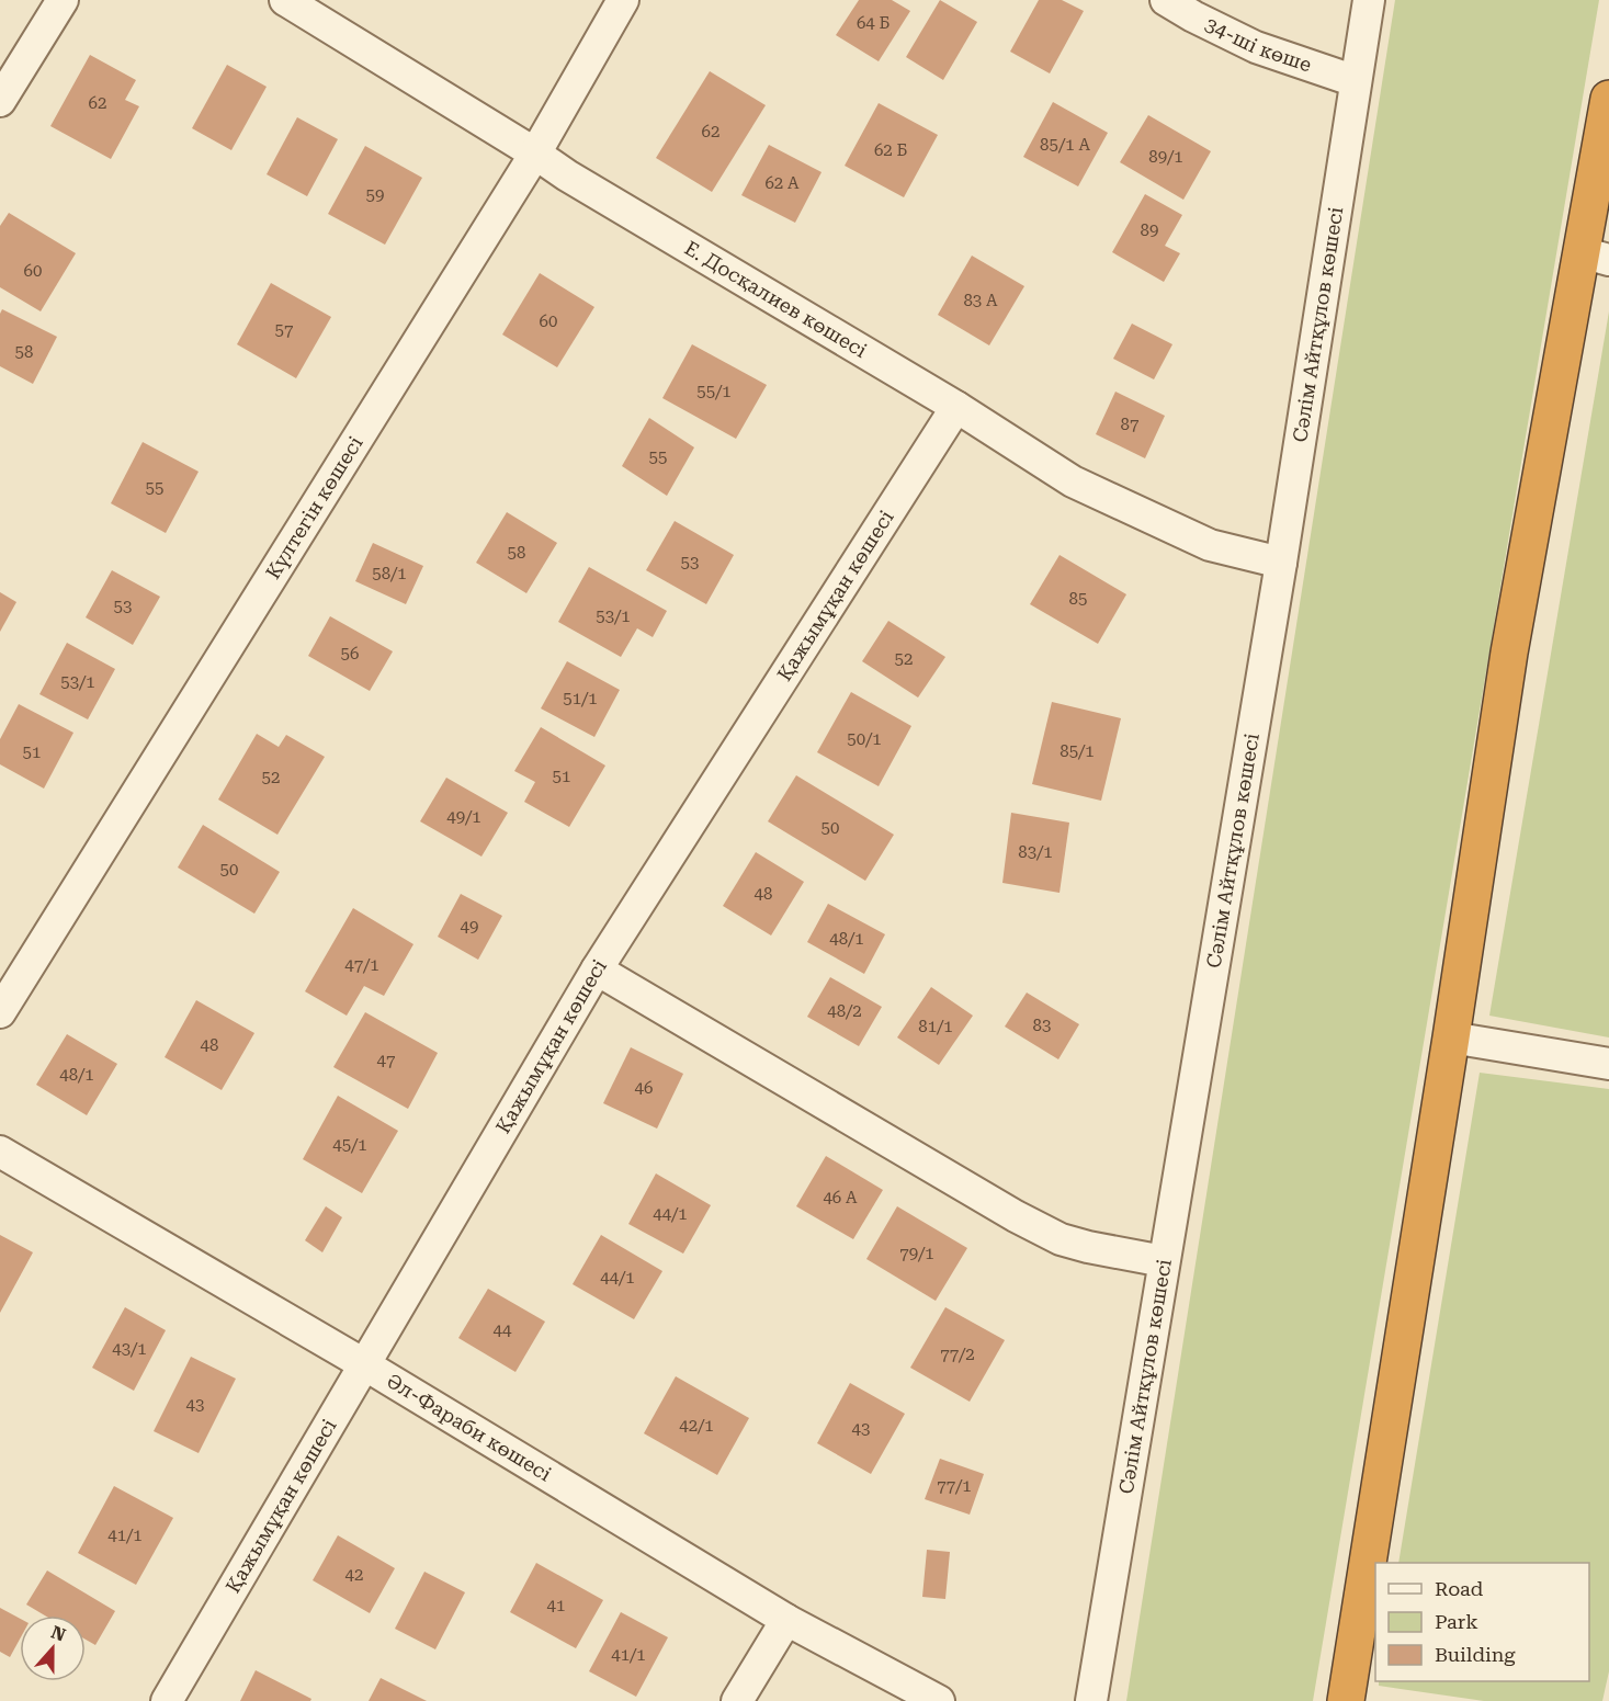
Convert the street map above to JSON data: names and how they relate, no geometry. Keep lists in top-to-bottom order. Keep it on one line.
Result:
{"streets":{"street":["34-ші көше","Е. Досқалиев көшесі","Сәлім Айтқұлов көшесі","Күлтегін көшесі","Қажымұқан көшесі","Әл-Фараби көшесі"]},"crossings":[["34-ші көше","Сәлім Айтқұлов көшесі"],["Е. Досқалиев көшесі","Сәлім Айтқұлов көшесі"],["Е. Досқалиев көшесі","Күлтегін көшесі"],["Е. Досқалиев көшесі","Қажымұқан көшесі"],["Қажымұқан көшесі","Әл-Фараби көшесі"]],"house_numbers":["64 Б","62","62","85/1 А","62 Б","89/1","62 А","59","89","60","83 А","60","57","58","55/1","87","55","55","58","53","58/1","85","53","53/1","56","52","53/1","51/1","50/1","85/1","51","51","52","49/1","50","83/1","50","48","49","48/1","47/1","48/2","83","81/1","48","47","48/1","46","45/1","46 А","44/1","79/1","44/1","44","43/1","77/2","43","42/1","43","77/1","41/1","42","41","41/1"],"legend":["Road","Park","Building"],"north":"top"}
